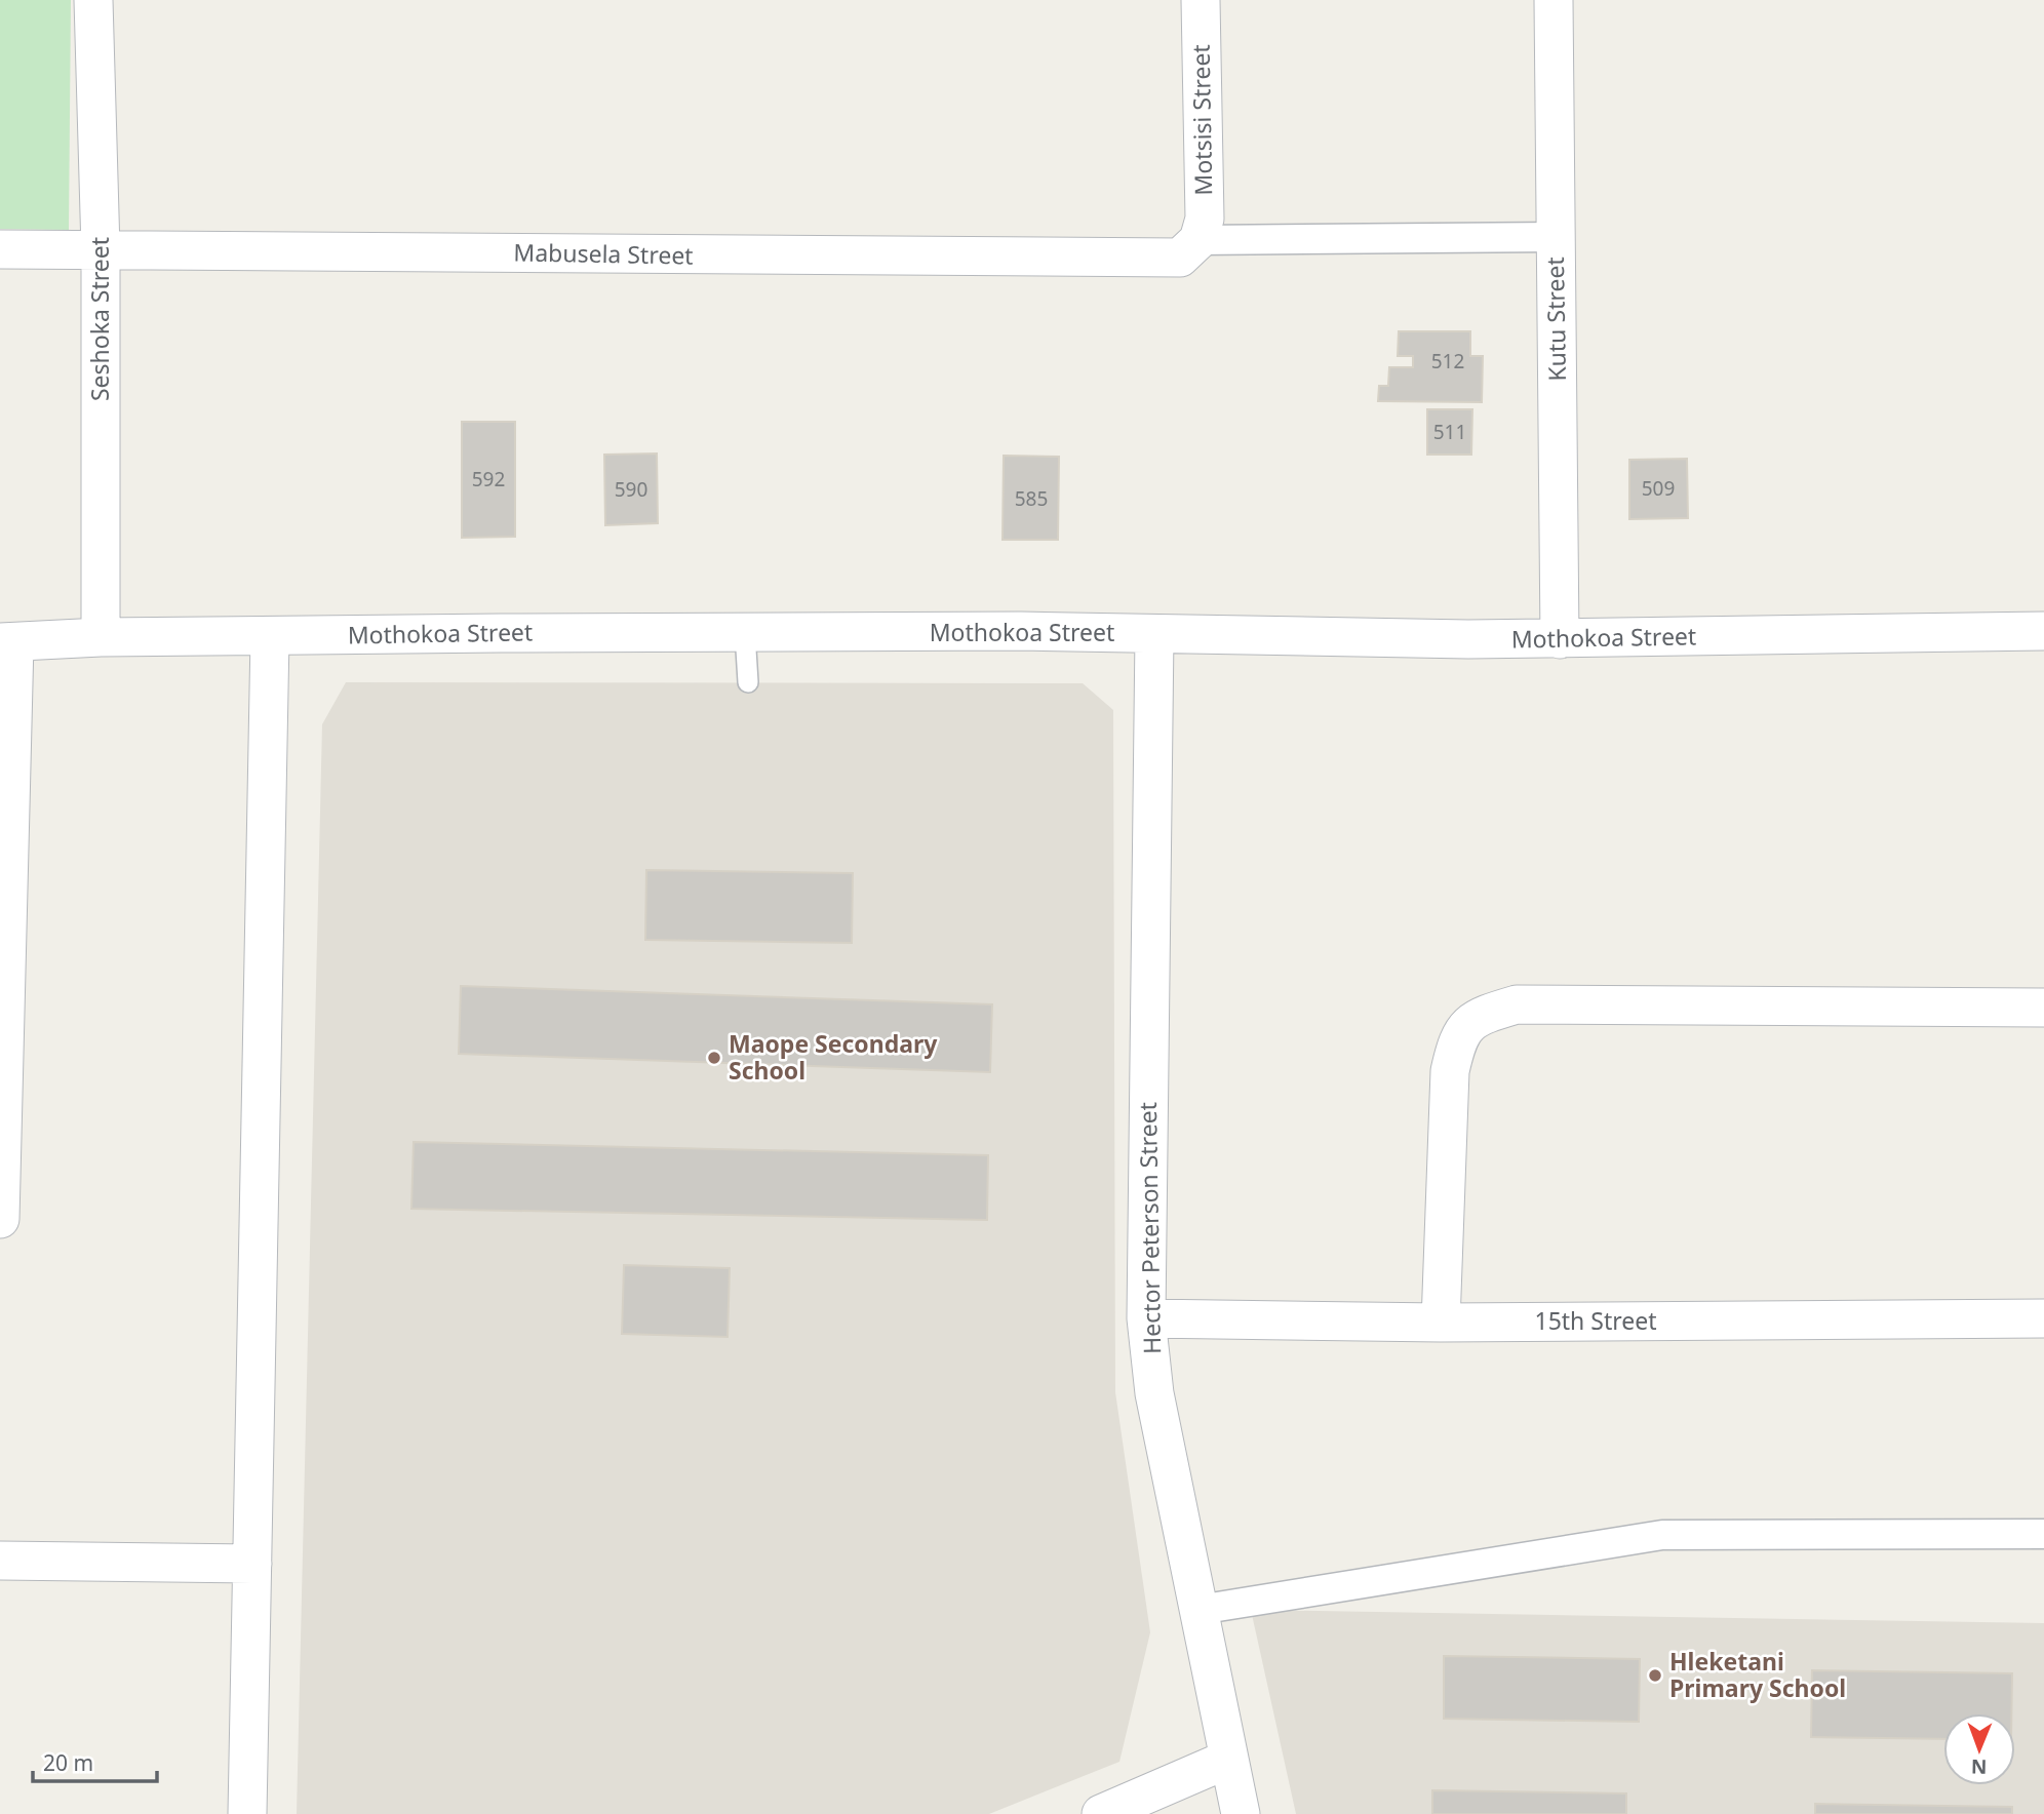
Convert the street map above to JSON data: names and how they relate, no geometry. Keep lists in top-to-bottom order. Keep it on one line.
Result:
{"streets":{"street":["Motsisi Street","Mabusela Street","Seshoka Street","Kutu Street","Mothokoa Street","Hector Peterson Street","15th Street"]},"crossings":[["Motsisi Street","Mabusela Street"],["Mabusela Street","Seshoka Street"],["Seshoka Street","Mothokoa Street"],["Kutu Street","Mothokoa Street"],["Mothokoa Street","Hector Peterson Street"],["Hector Peterson Street","15th Street"]],"places":["Maope Secondary School","Hleketani Primary School"],"house_numbers":["512","511","592","509","590","585"],"scale_bar":"20 m","north":"bottom"}
